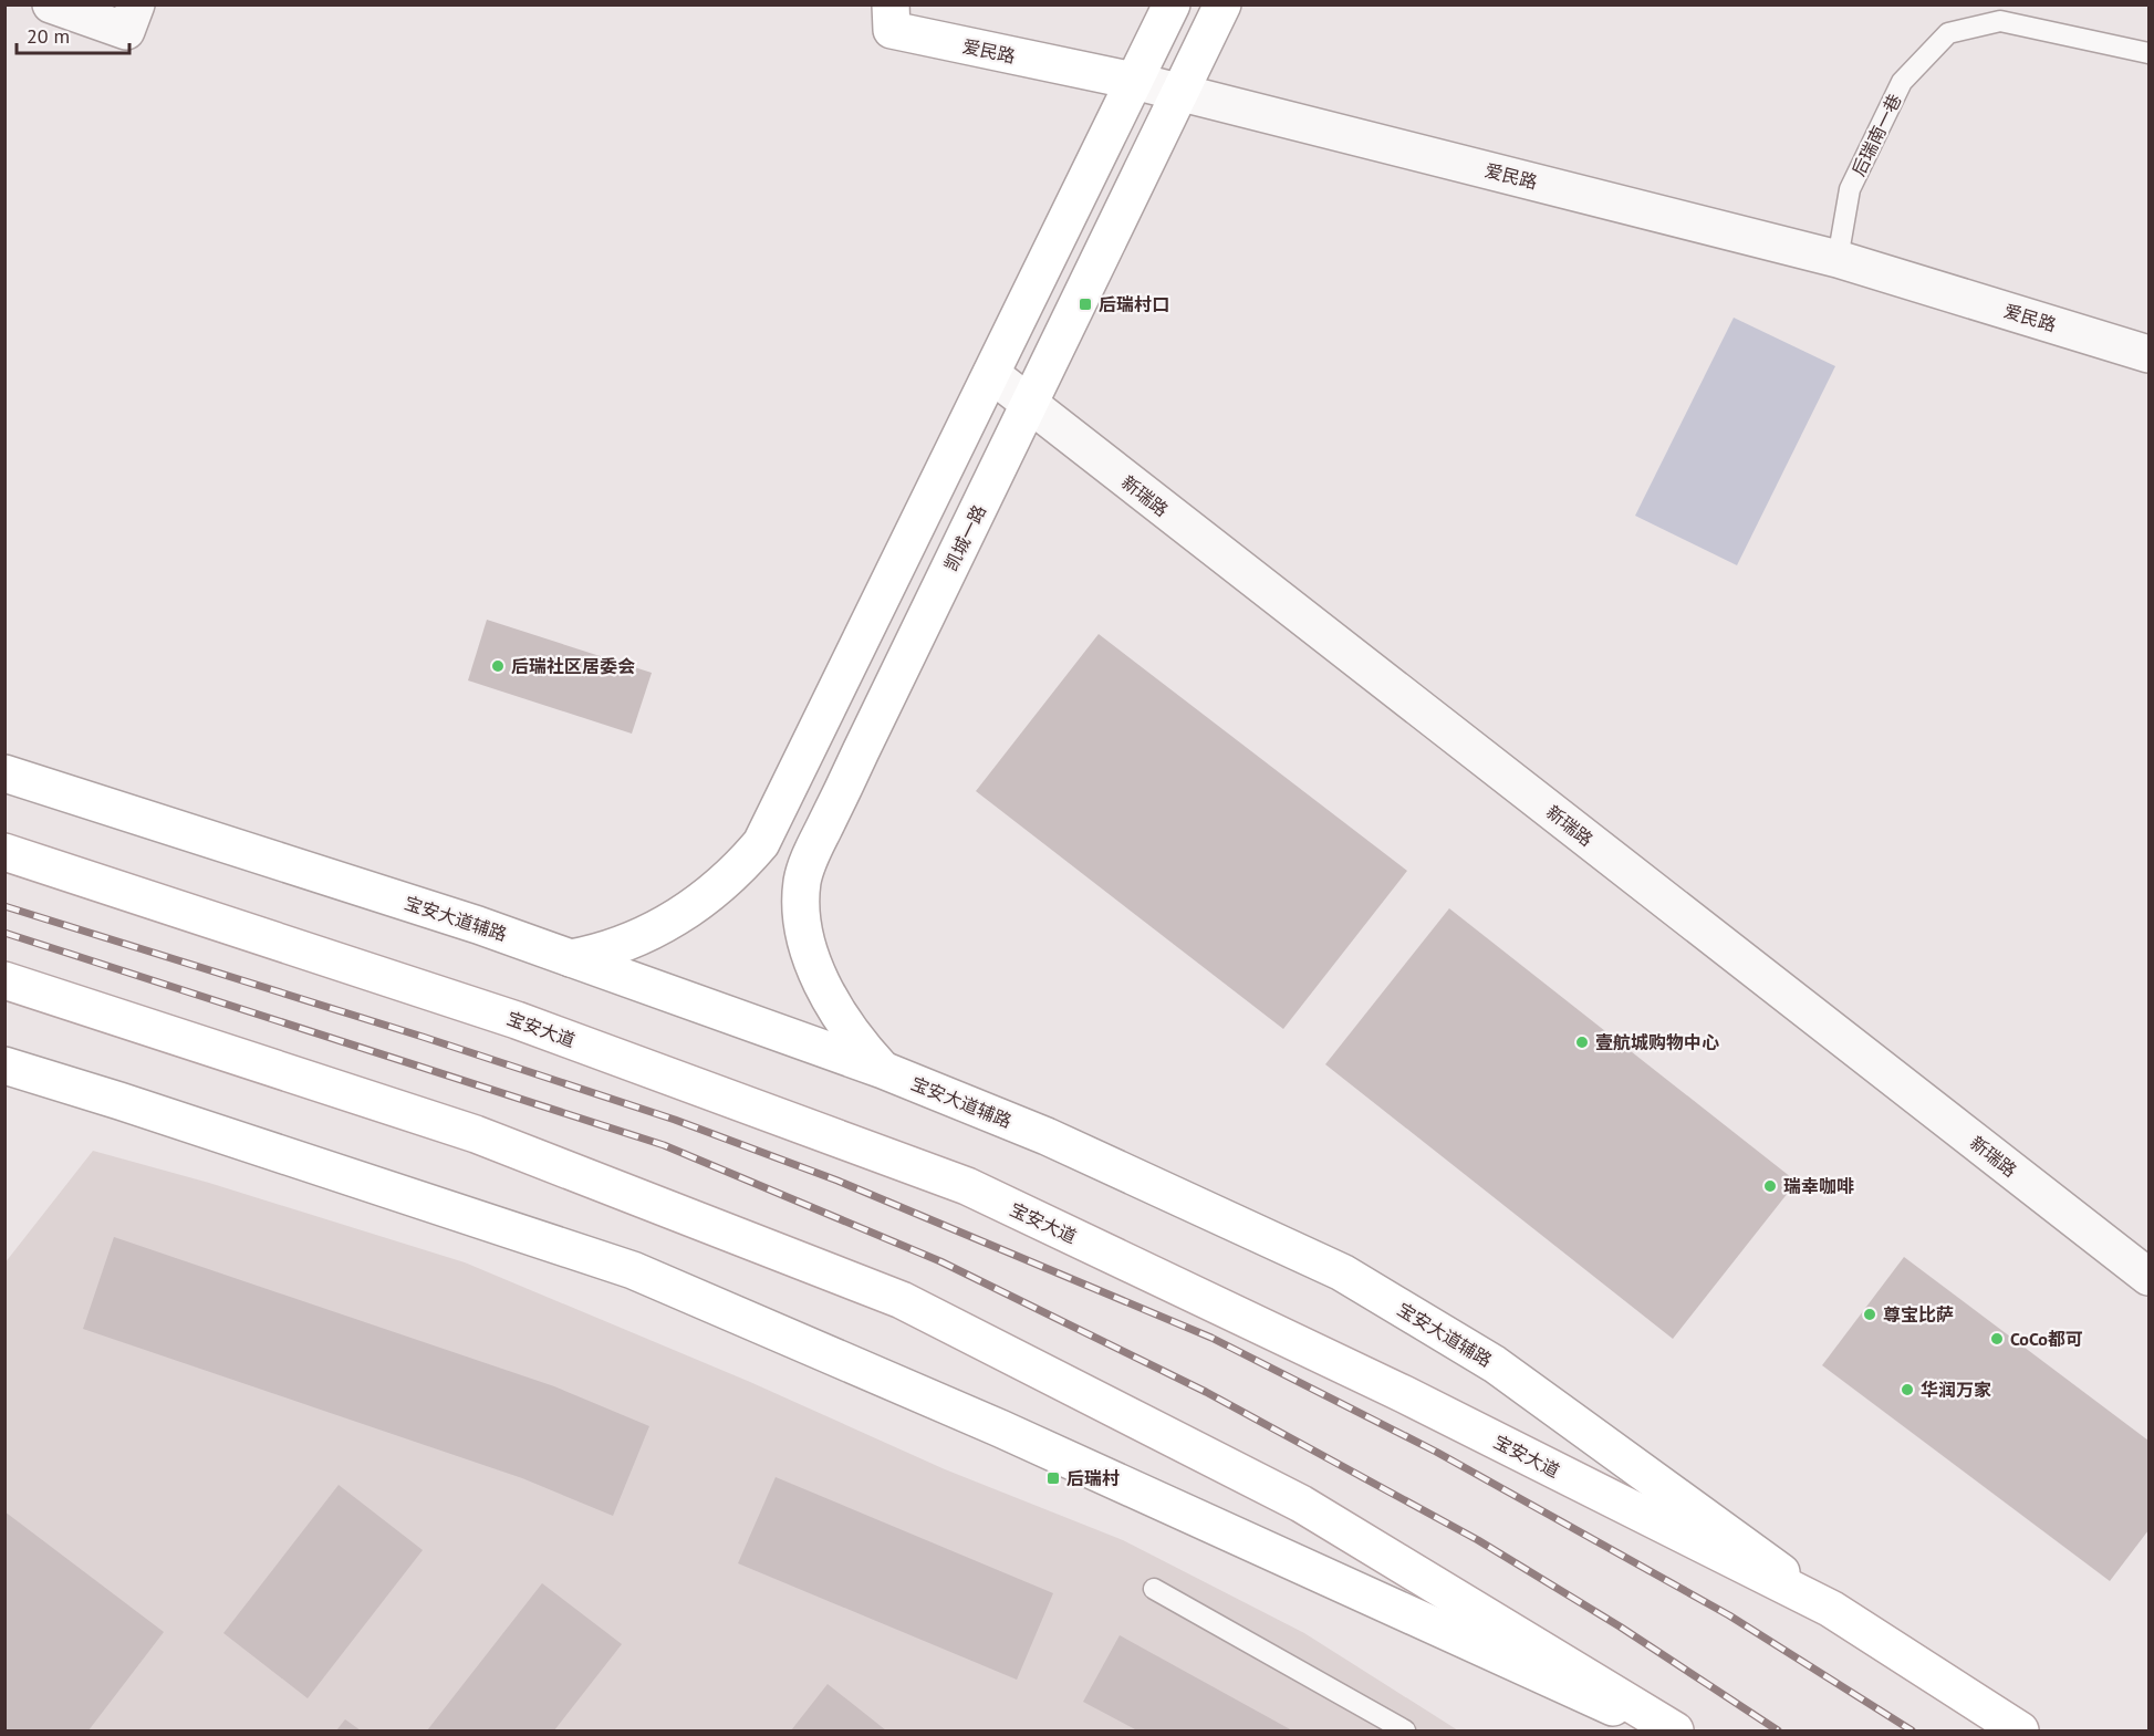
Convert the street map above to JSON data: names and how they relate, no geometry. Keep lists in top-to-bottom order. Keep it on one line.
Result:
{"streets":{"main road":["爱民路","凯城一路","宝安大道辅路","宝安大道"],"street":["新瑞路"],"lane":["后瑞南一巷"]},"crossings":[["爱民路","后瑞南一巷"],["爱民路","凯城一路"],["新瑞路","凯城一路"],["凯城一路","宝安大道辅路"],["宝安大道辅路","宝安大道"]],"places":{"transit":["后瑞村口","后瑞村"],"other":["后瑞社区居委会","壹航城购物中心","瑞幸咖啡","尊宝比萨","CoCo都可","华润万家"]},"scale_bar":"20 m"}
